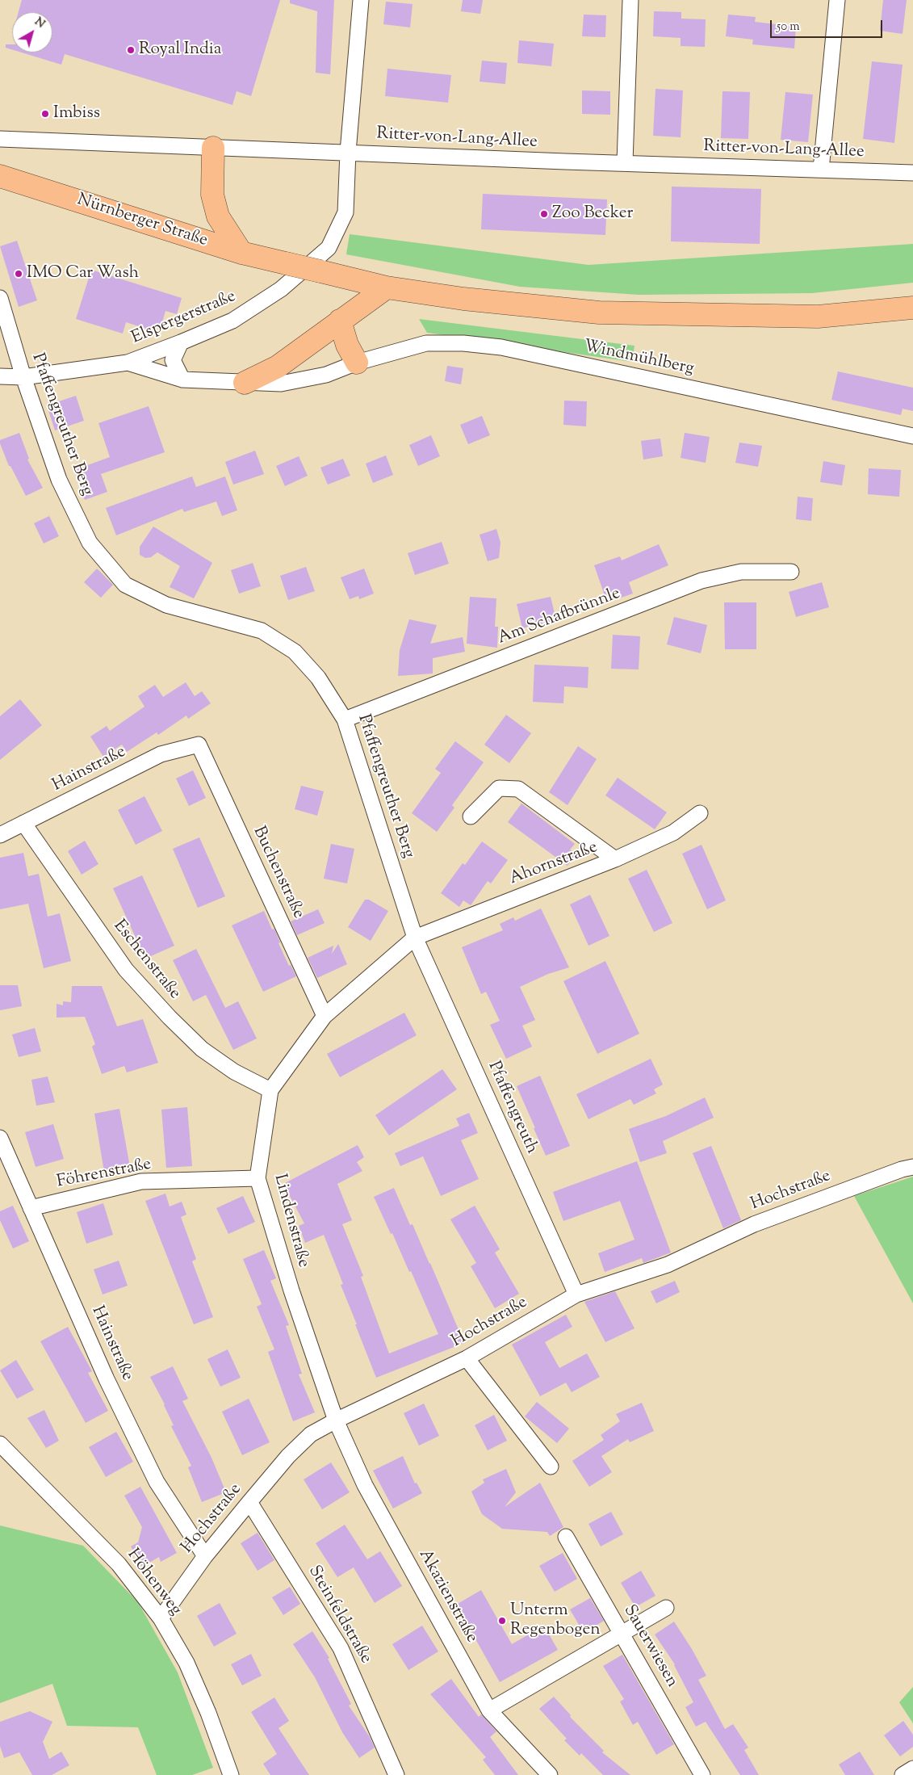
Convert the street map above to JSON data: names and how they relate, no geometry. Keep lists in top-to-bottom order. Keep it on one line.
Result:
{"streets":{"main road":["Nürnberger Straße"],"street":["Ritter-von-Lang-Allee","Elspergerstraße","Windmühlberg","Pfaffengreuther Berg","Am Schafbrünnle","Hainstraße","Ahornstraße","Buchenstraße","Eschenstraße","Pfaffengreuth","Föhrenstraße","Hochstraße","Lindenstraße","Höhenweg","Akazienstraße","Steinfeldstraße","Sauerwiesen"]},"crossings":[["Ritter-von-Lang-Allee","Elspergerstraße"],["Elspergerstraße","Windmühlberg"],["Elspergerstraße","Pfaffengreuther Berg"],["Pfaffengreuther Berg","Am Schafbrünnle"],["Pfaffengreuther Berg","Ahornstraße"],["Pfaffengreuther Berg","Pfaffengreuth"],["Pfaffengreuther Berg","Lindenstraße"],["Hainstraße","Buchenstraße"],["Hainstraße","Eschenstraße"],["Hainstraße","Föhrenstraße"],["Hainstraße","Hochstraße"],["Ahornstraße","Pfaffengreuth"],["Ahornstraße","Lindenstraße"],["Buchenstraße","Lindenstraße"],["Eschenstraße","Lindenstraße"],["Pfaffengreuth","Hochstraße"],["Pfaffengreuth","Lindenstraße"],["Föhrenstraße","Lindenstraße"],["Hochstraße","Lindenstraße"],["Hochstraße","Höhenweg"],["Hochstraße","Akazienstraße"],["Hochstraße","Steinfeldstraße"],["Lindenstraße","Akazienstraße"]],"places":["Royal India","Imbiss","Zoo Becker","IMO Car Wash","Unterm Regenbogen"],"scale_bar":"50 m","north":"top right"}
